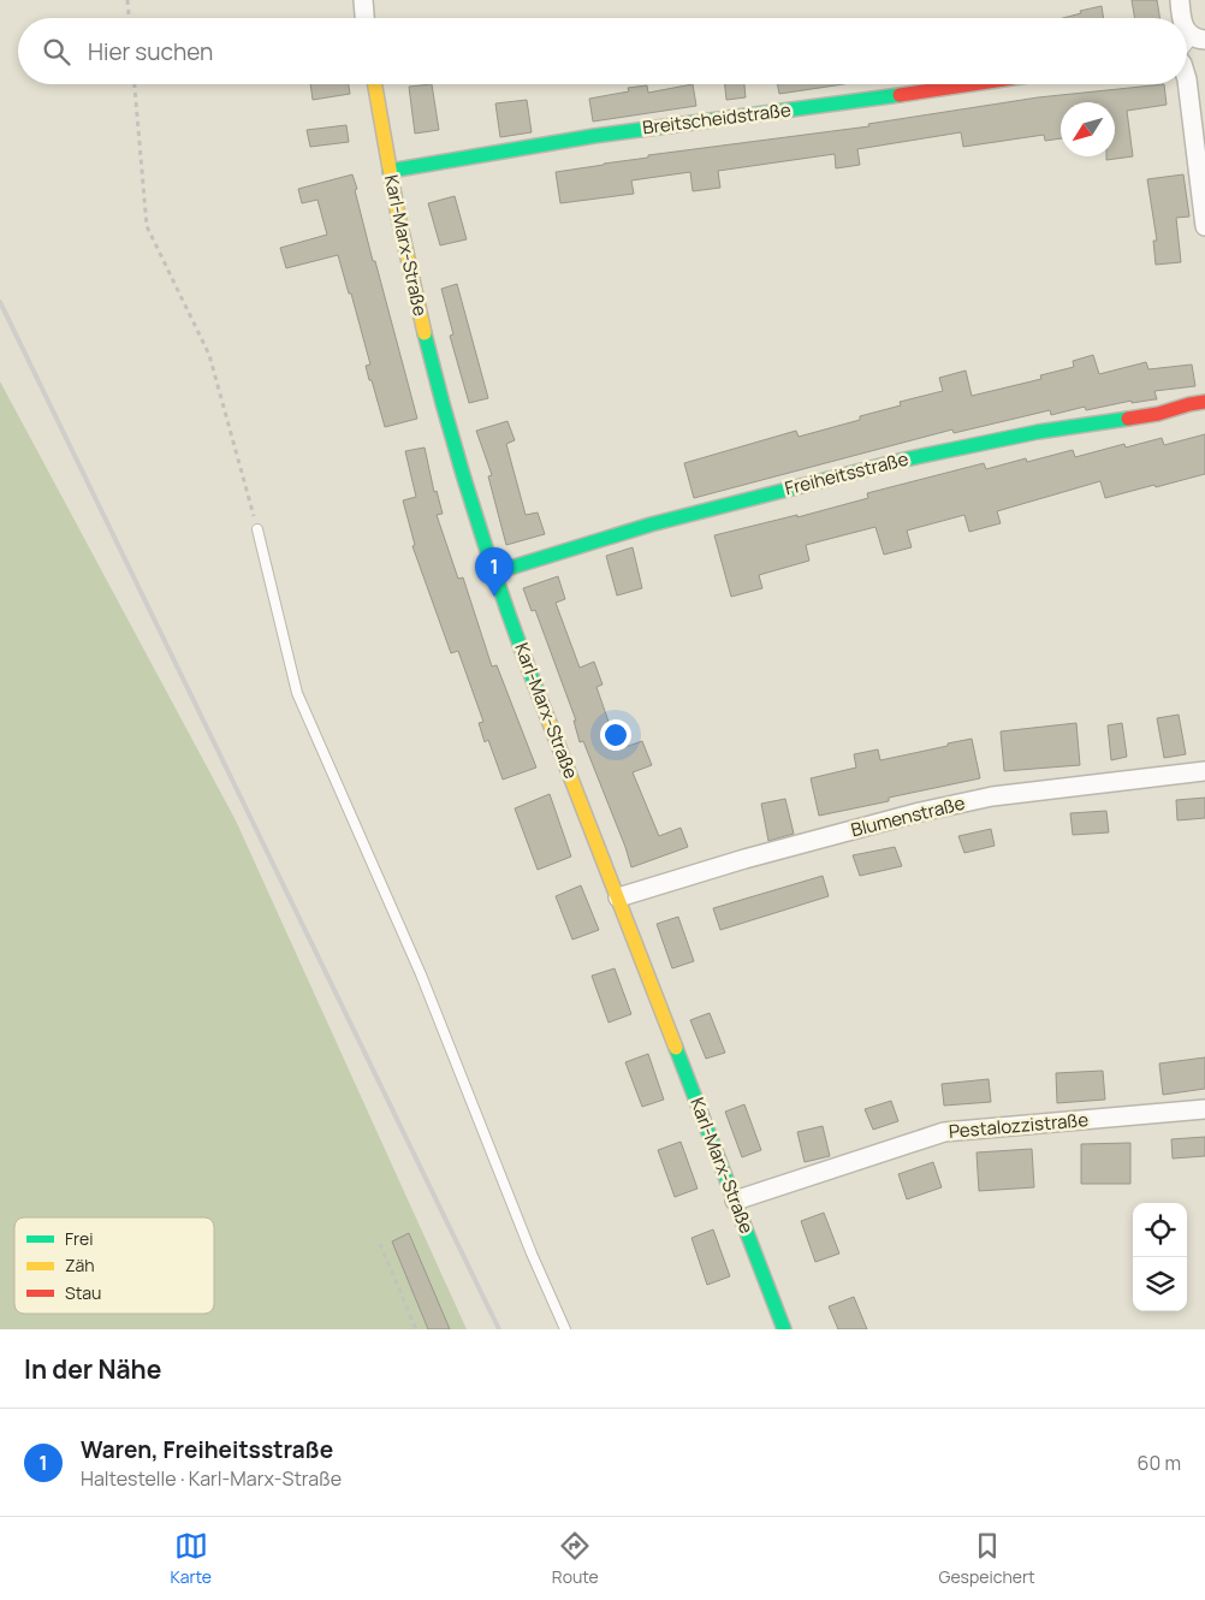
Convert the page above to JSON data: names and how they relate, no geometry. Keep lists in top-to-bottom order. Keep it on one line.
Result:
{"streets":{"street":["Breitscheidstraße","Karl-Marx-Straße","Freiheitsstraße","Blumenstraße","Pestalozzistraße"]},"crossings":[["Breitscheidstraße","Karl-Marx-Straße"],["Karl-Marx-Straße","Freiheitsstraße"],["Karl-Marx-Straße","Blumenstraße"],["Karl-Marx-Straße","Pestalozzistraße"]],"legend":["Frei","Zäh","Stau"],"north":"bottom left","page":{"search":"Hier suchen","pins":"1","heading":"In der Nähe","list":[{"mark":"1","name":"Waren, Freiheitsstraße","note":"Haltestelle · Karl-Marx-Straße","value":"60 m"}],"nav":["Karte","Route","Gespeichert"]}}
